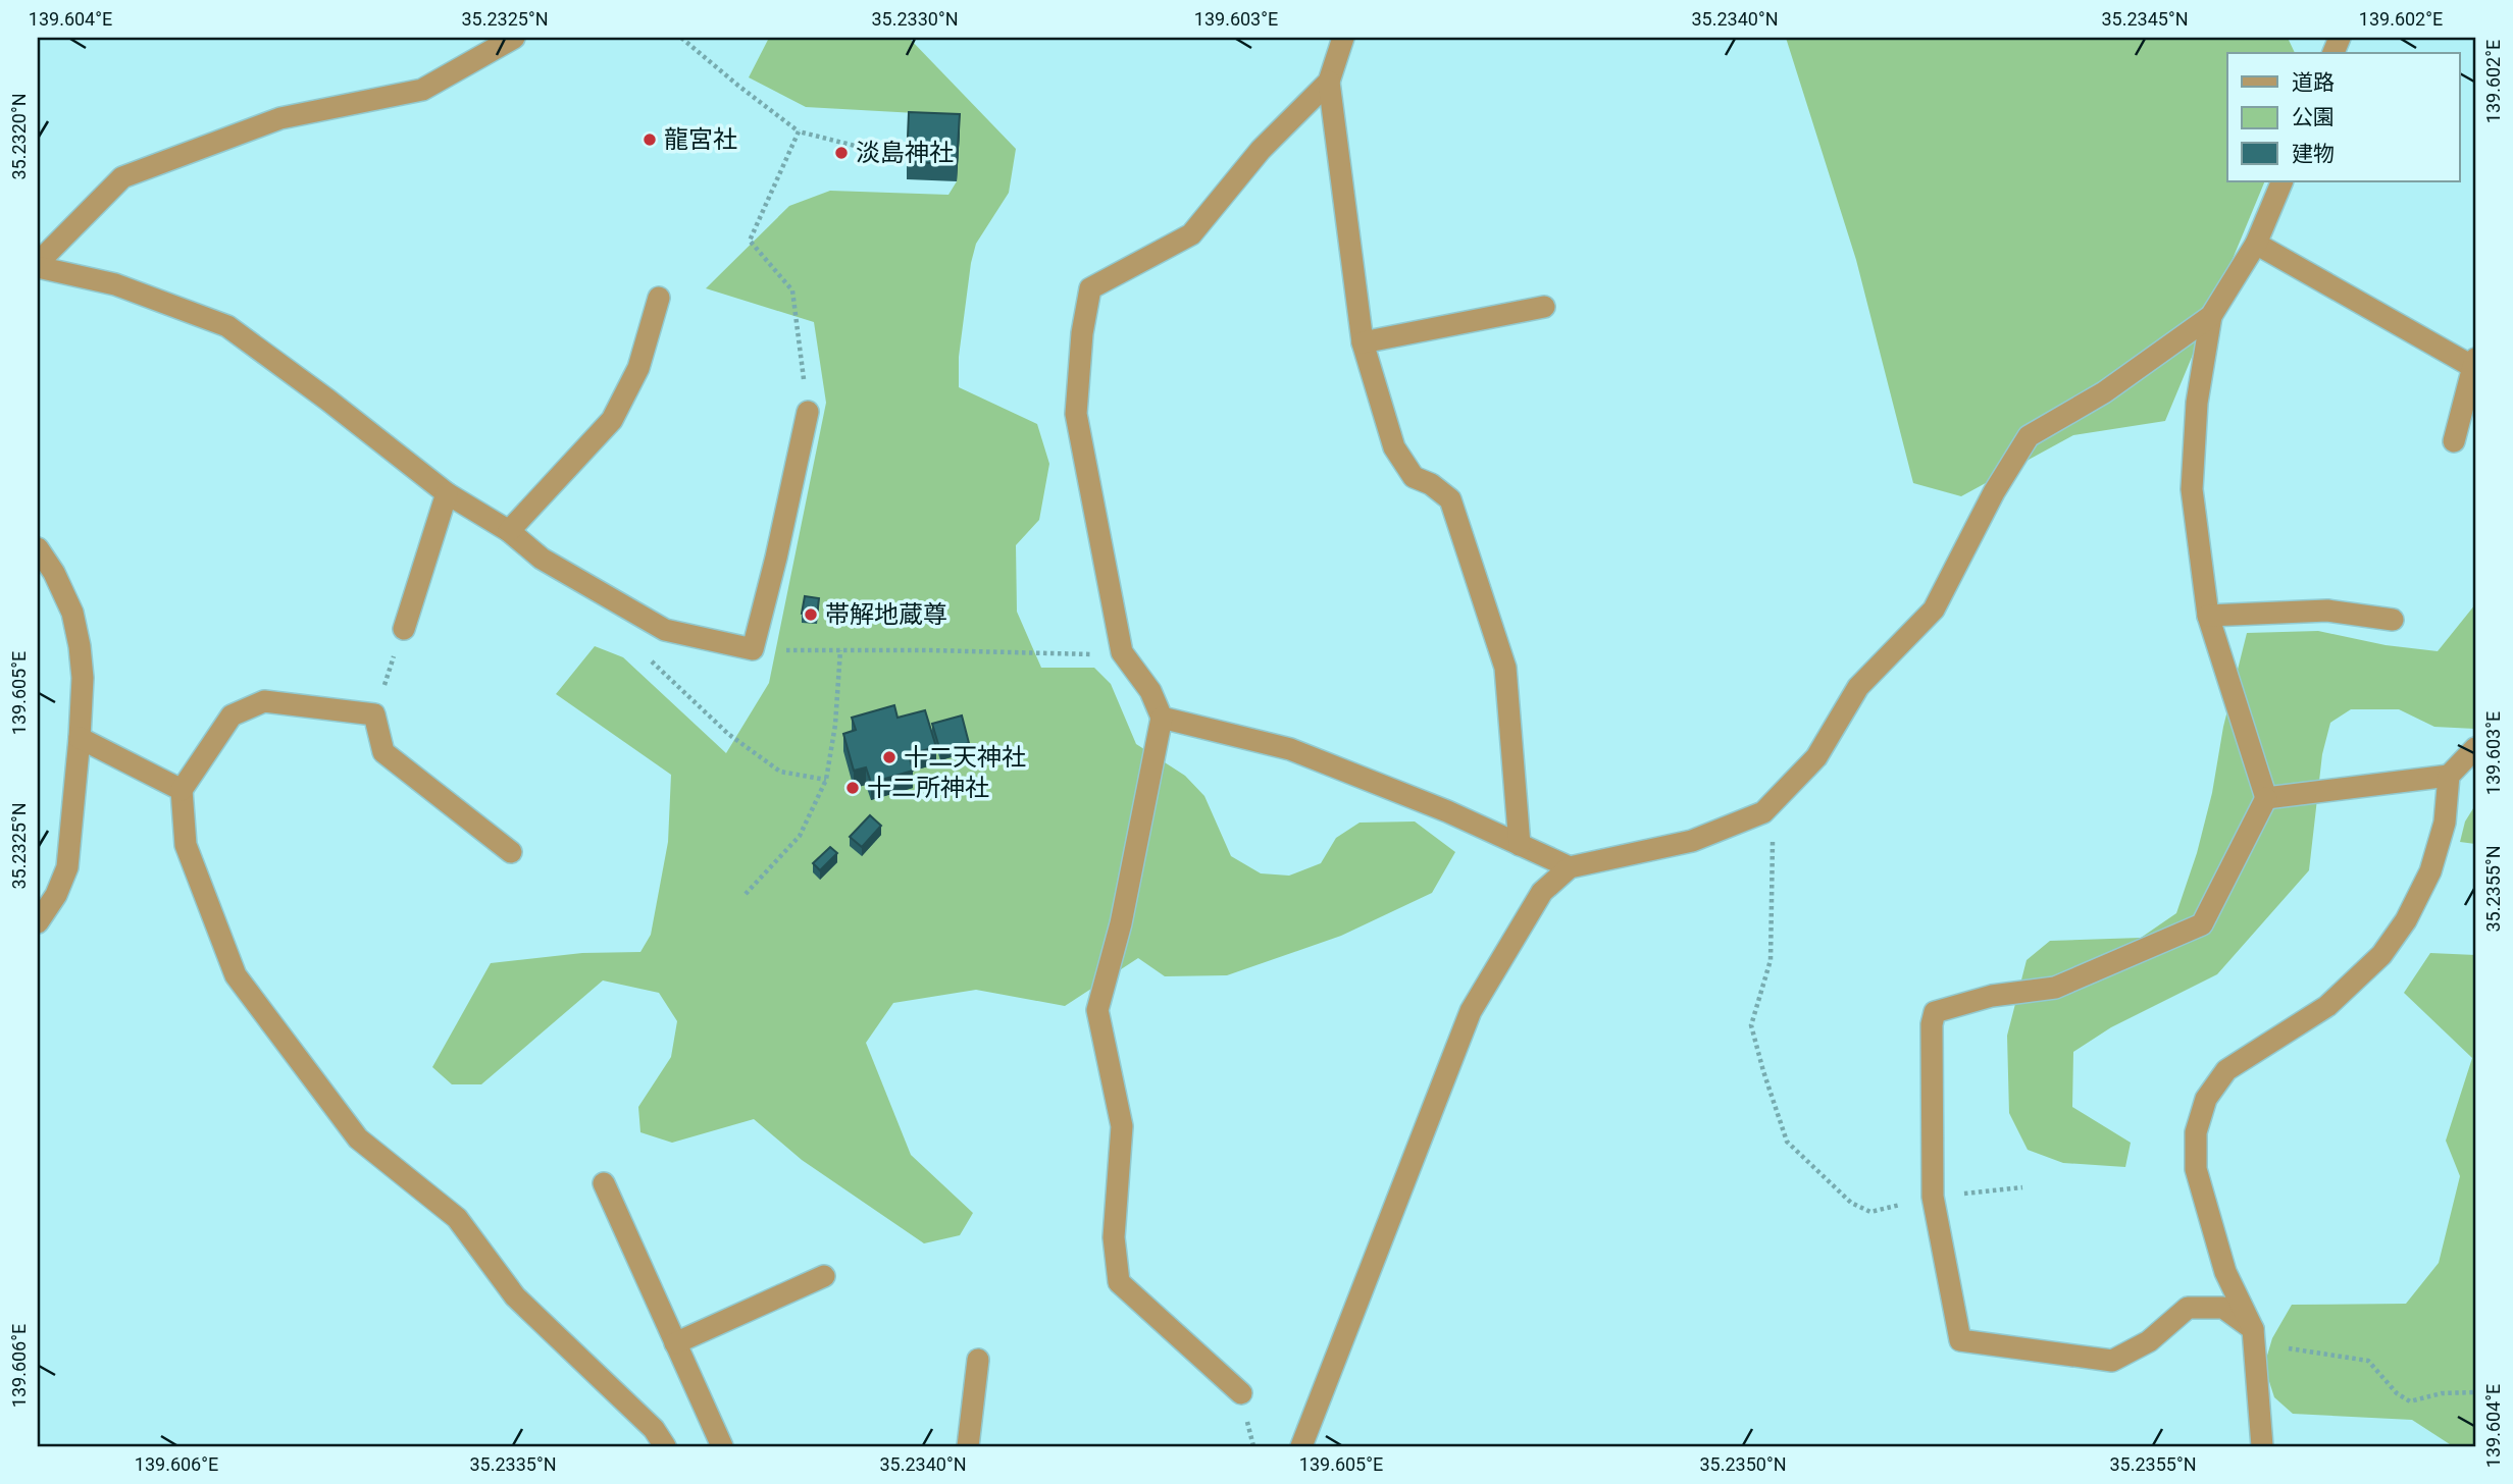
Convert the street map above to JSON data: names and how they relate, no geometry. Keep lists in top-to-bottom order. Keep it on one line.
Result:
{"places":["龍宮社","淡島神社","帯解地蔵尊","十二天神社","十二所神社"],"legend":["道路","公園","建物"],"coordinates":["139.604°E","35.2325°N","35.2330°N","139.603°E","35.2340°N","35.2345°N","139.602°E","35.2320°N","139.605°E","35.2355°N","139.606°E","35.2335°N","35.2350°N"]}
